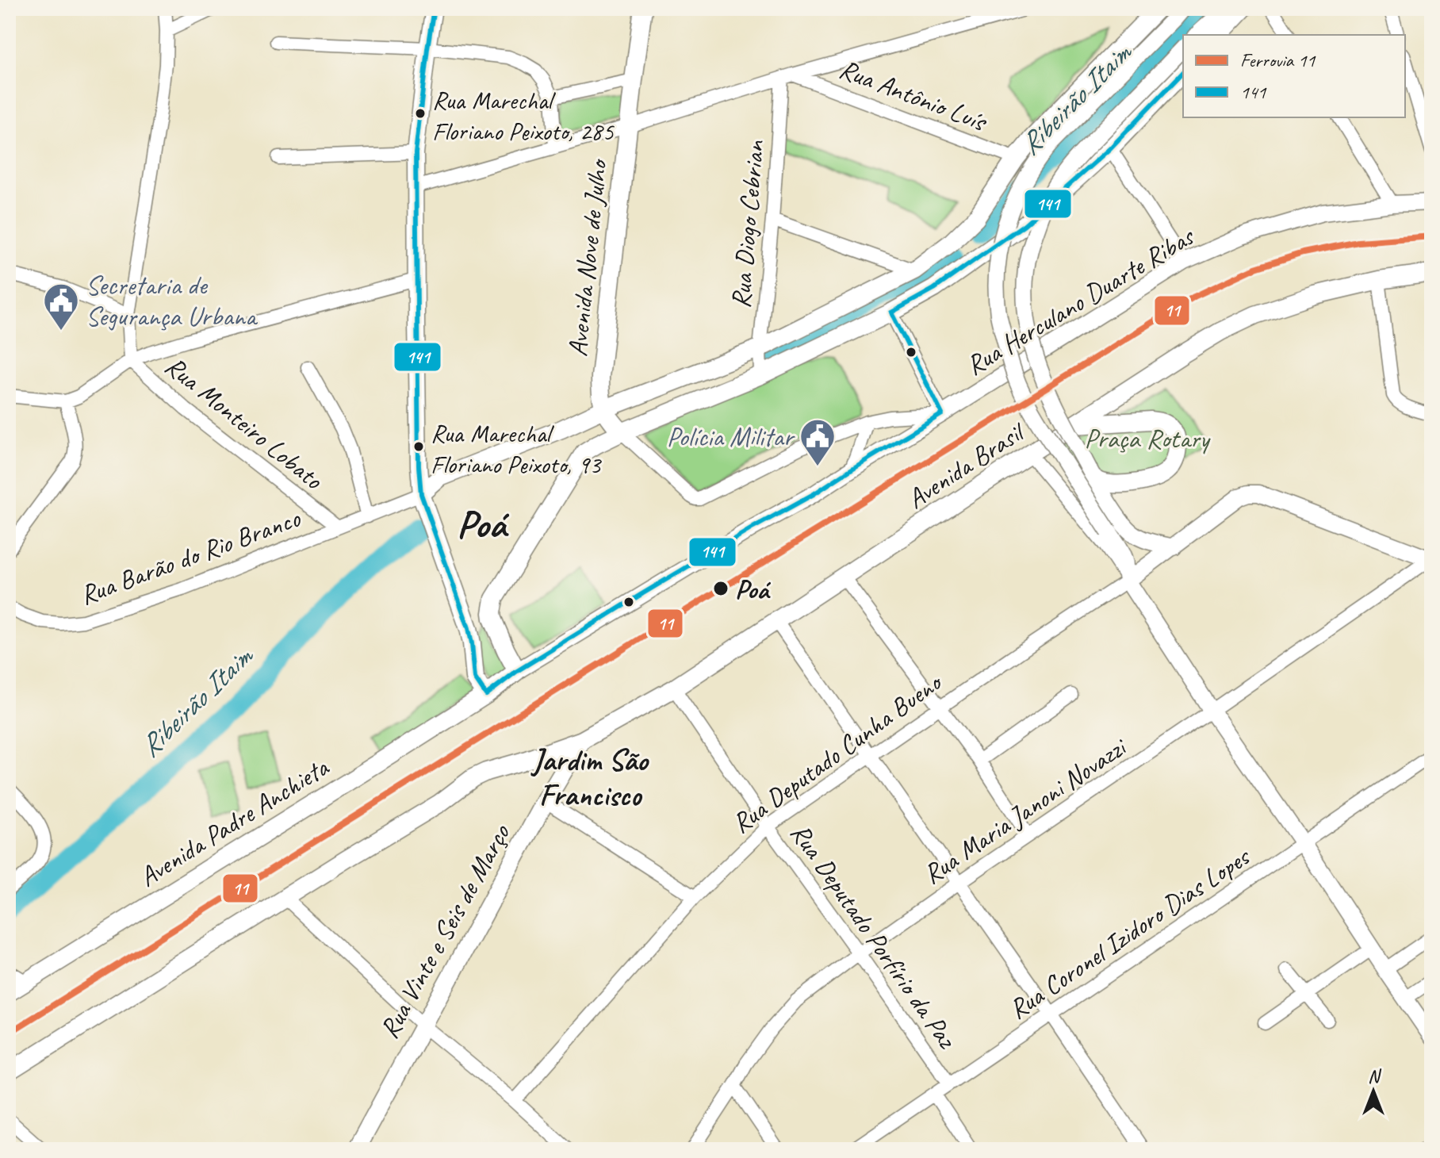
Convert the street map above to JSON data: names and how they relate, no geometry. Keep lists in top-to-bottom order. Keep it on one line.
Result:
{"streets":{"main road":["Avenida Nove de Julho","Avenida Brasil","Avenida Padre Anchieta","Rua Vinte e Seis de Março"],"street":["Rua Antônio Luís","Rua Diogo Cebrian","Rua Herculano Duarte Ribas","Rua Monteiro Lobato","Rua Barão do Rio Branco","Rua Deputado Cunha Bueno","Rua Maria Janoni Novazzi","Rua Coronel Izidoro Dias Lopes","Rua Deputado Porfírio da Paz"]},"crossings":[["Rua Antônio Luís","Rua Diogo Cebrian"],["Rua Herculano Duarte Ribas","Avenida Padre Anchieta"],["Rua Monteiro Lobato","Rua Barão do Rio Branco"],["Avenida Brasil","Rua Vinte e Seis de Março"],["Avenida Brasil","Rua Deputado Porfírio da Paz"],["Rua Deputado Cunha Bueno","Rua Maria Janoni Novazzi"],["Rua Deputado Cunha Bueno","Rua Deputado Porfírio da Paz"],["Rua Maria Janoni Novazzi","Rua Deputado Porfírio da Paz"],["Rua Coronel Izidoro Dias Lopes","Rua Deputado Porfírio da Paz"]],"districts":["Poá","Jardim São Francisco"],"water":["Ribeirão Itaim"],"parks":["Praça Rotary"],"places":{"other":["Rua Marechal Floriano Peixoto, 285","Rua Marechal Floriano Peixoto, 93","Poá"],"public building":["Secretaria de Segurança Urbana","Polícia Militar"]},"lines":["transit line 141","rail line 11"],"legend":["Ferrovia 11","141"],"north":"top"}
